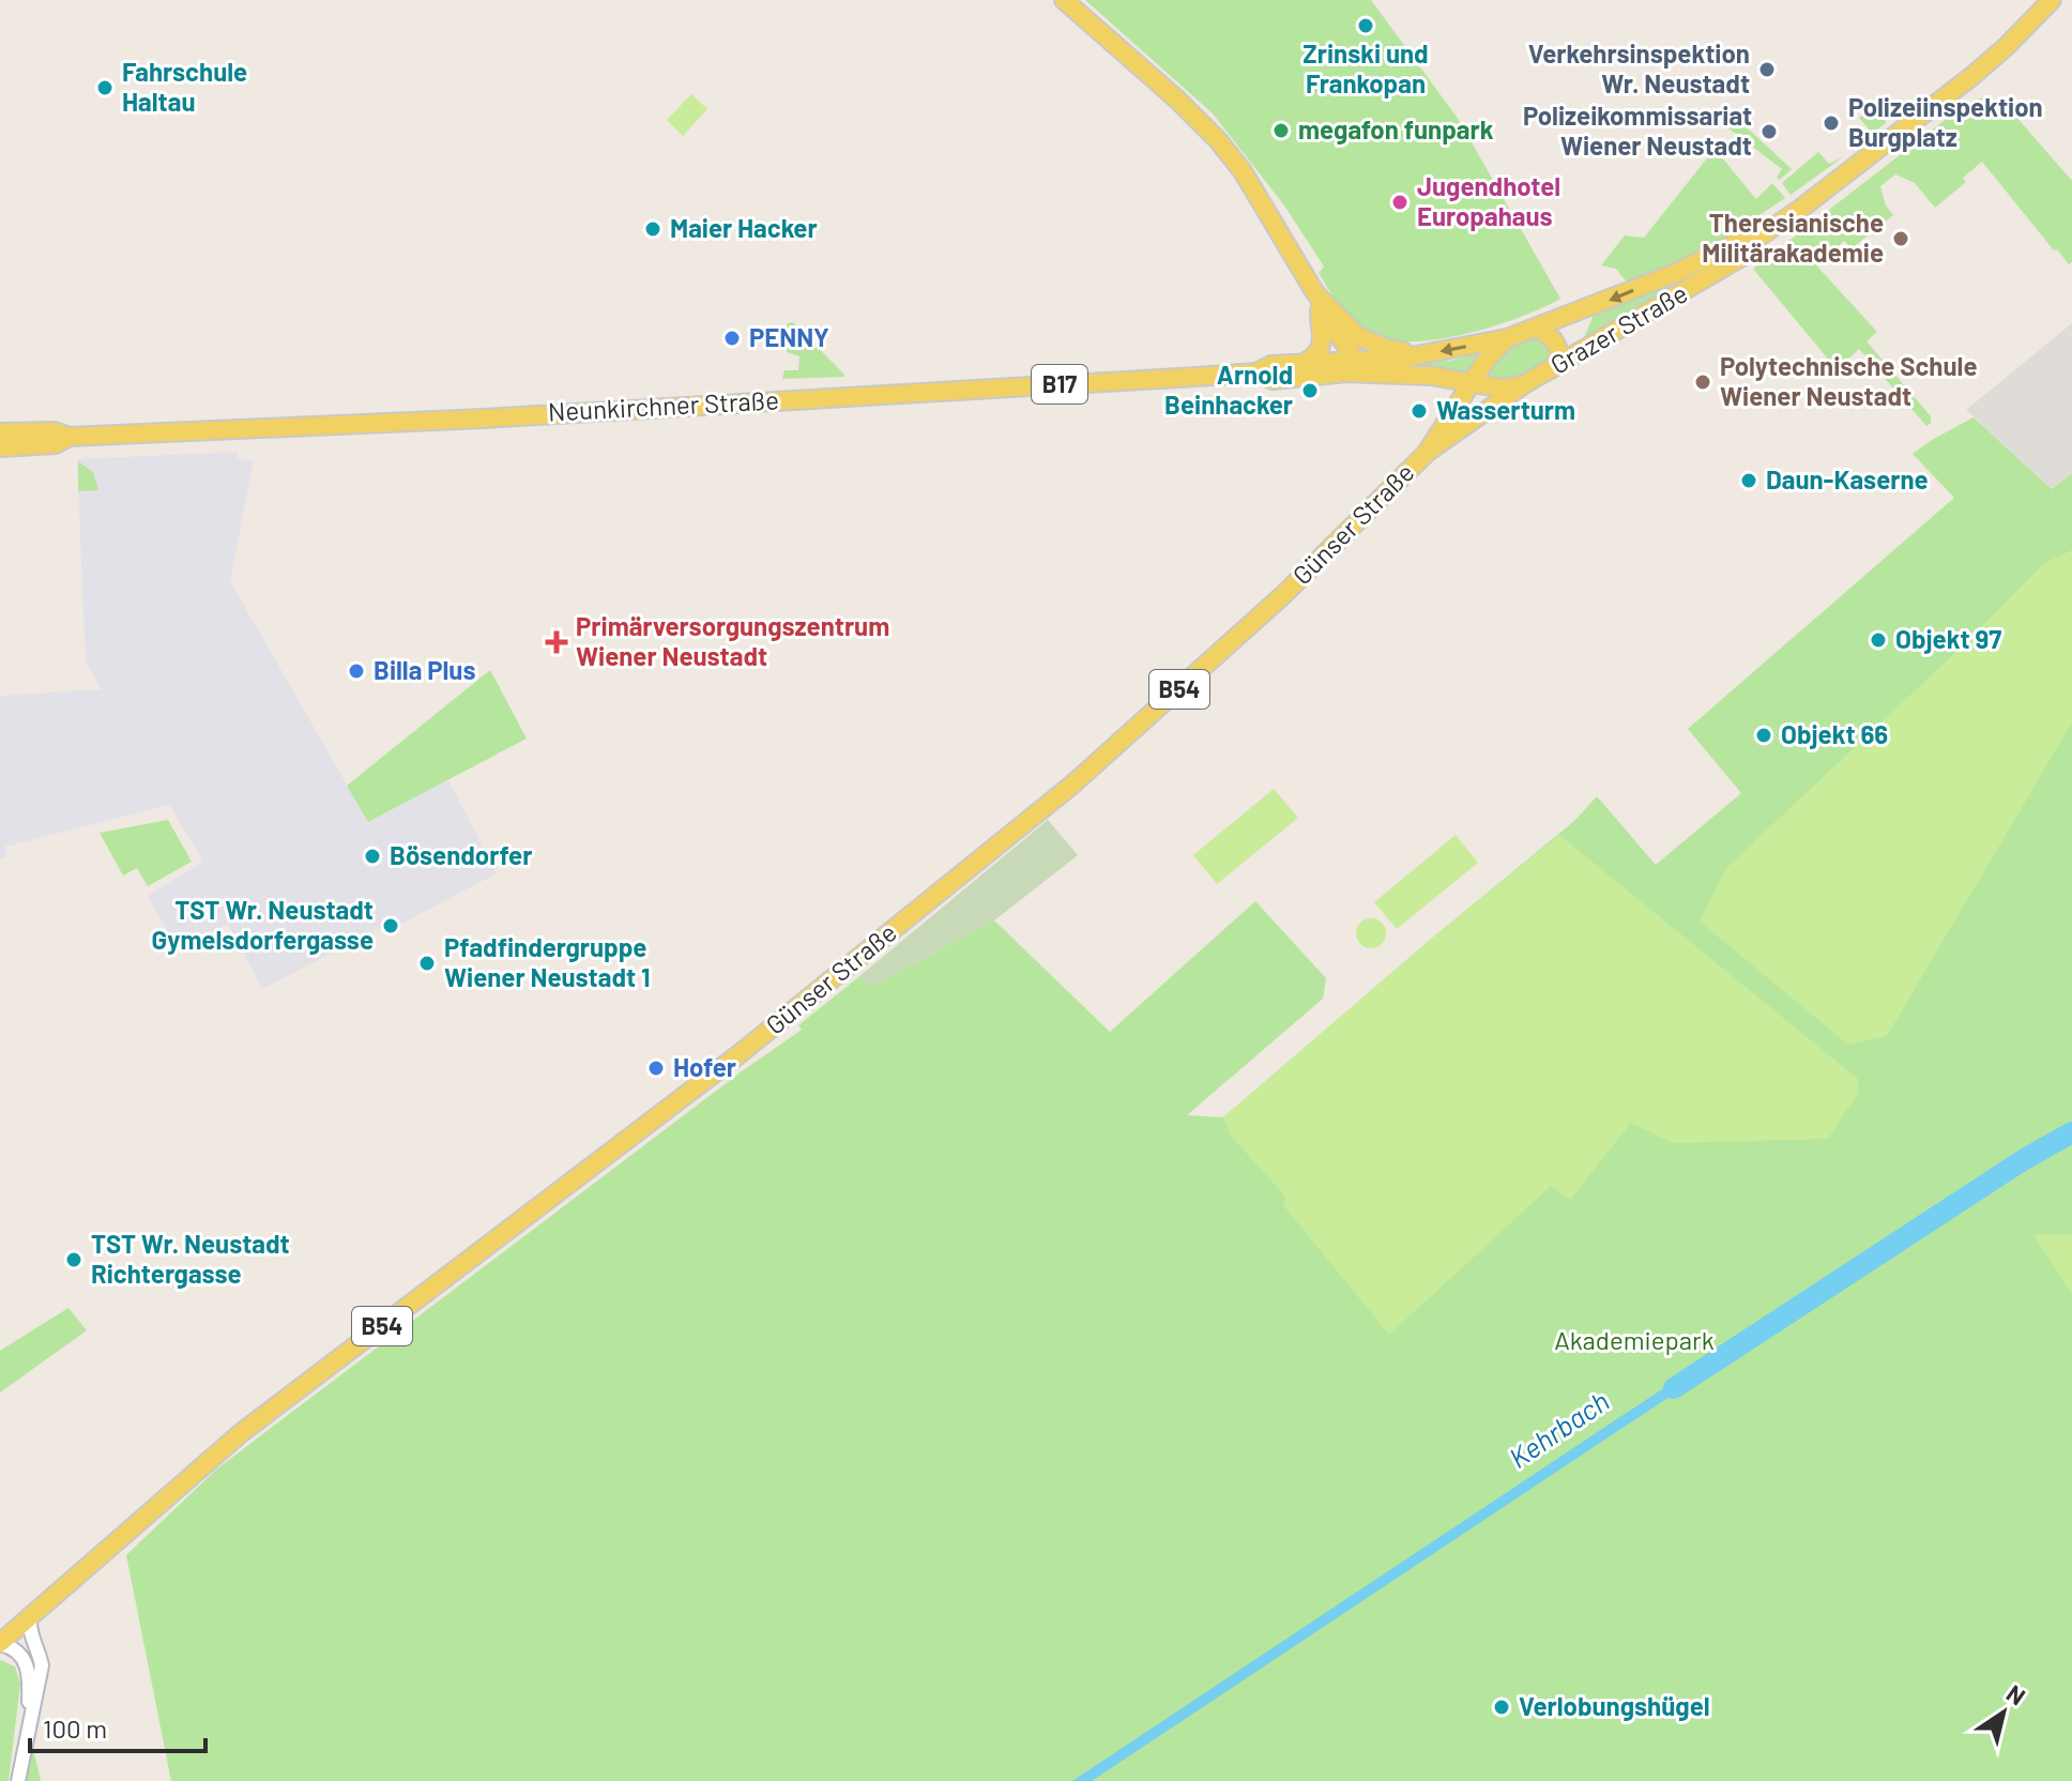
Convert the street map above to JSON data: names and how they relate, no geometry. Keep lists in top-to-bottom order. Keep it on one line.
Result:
{"streets":{"main road":["Grazer Straße","B17","Neunkirchner Straße","Günser Straße","B54"]},"crossings":[["Grazer Straße","B17"],["Grazer Straße","Neunkirchner Straße"],["Grazer Straße","B54"],["B17","Neunkirchner Straße"],["B17","B54"],["Günser Straße","B54"]],"water":["Kehrbach"],"parks":["Akademiepark"],"places":{"other":["Zrinski und Frankopan","Verkehrsinspektion Wr. Neustadt","Fahrschule Haltau","Polizeiinspektion Burgplatz","megafon funpark","Polizeikommissariat Wiener Neustadt","Jugendhotel Europahaus","Maier Hacker","Theresianische Militärakademie","PENNY","Polytechnische Schule Wiener Neustadt","Arnold Beinhacker","Wasserturm","Daun-Kaserne","Objekt 97","Billa Plus","Objekt 66","Bösendorfer","TST Wr. Neustadt Gymelsdorfergasse","Pfadfindergruppe Wiener Neustadt 1","Hofer","TST Wr. Neustadt Richtergasse","Verlobungshügel"],"health":["Primärversorgungszentrum Wiener Neustadt"]},"scale_bar":"100 m","north":"top right"}
